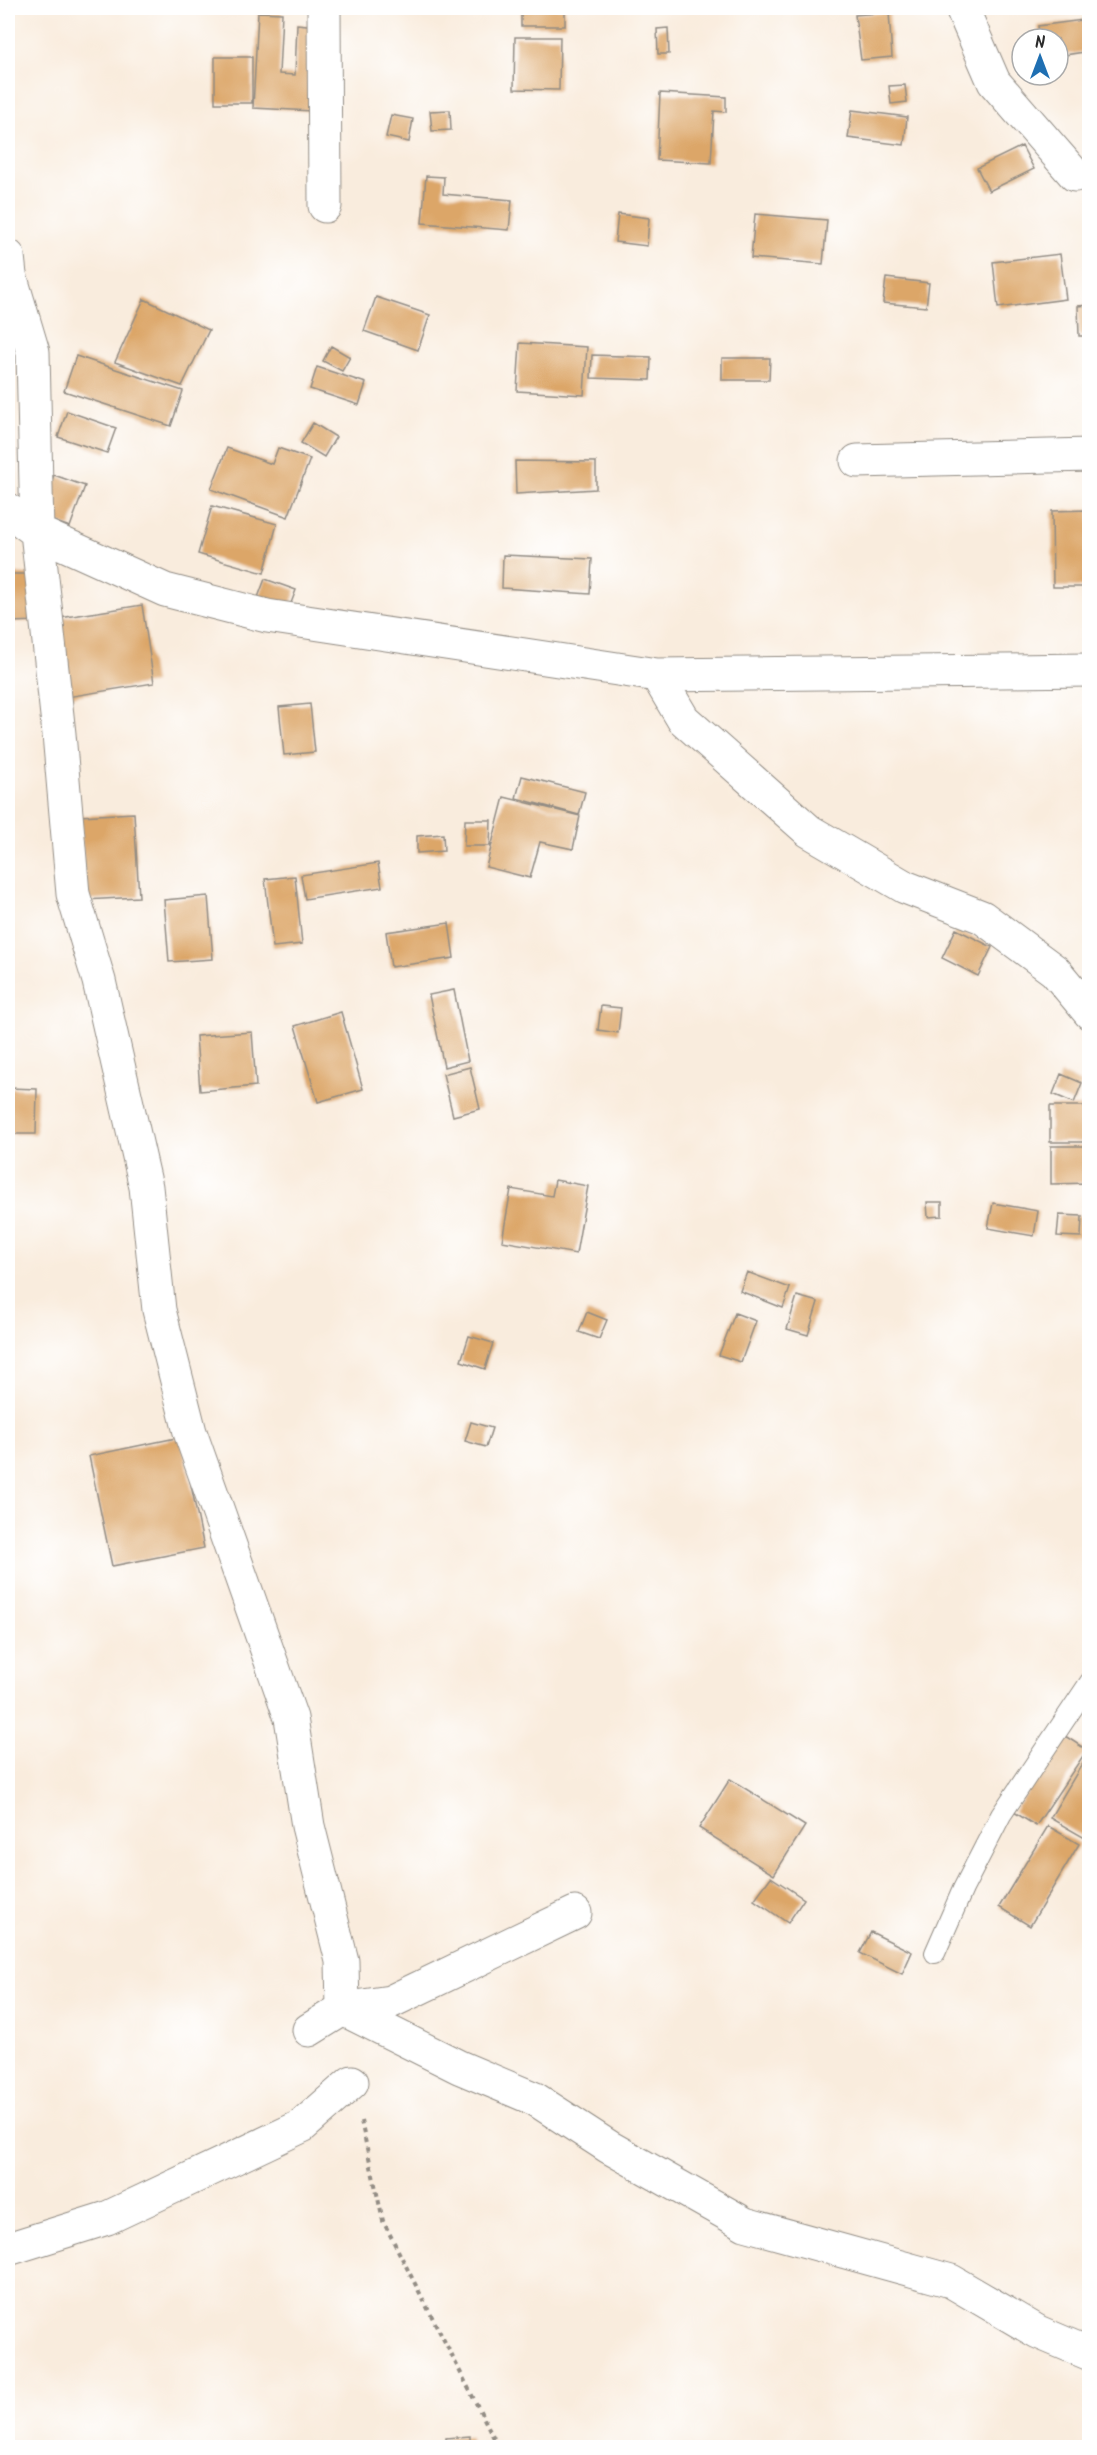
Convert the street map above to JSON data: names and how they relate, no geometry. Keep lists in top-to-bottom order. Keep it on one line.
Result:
{"north":"top"}
